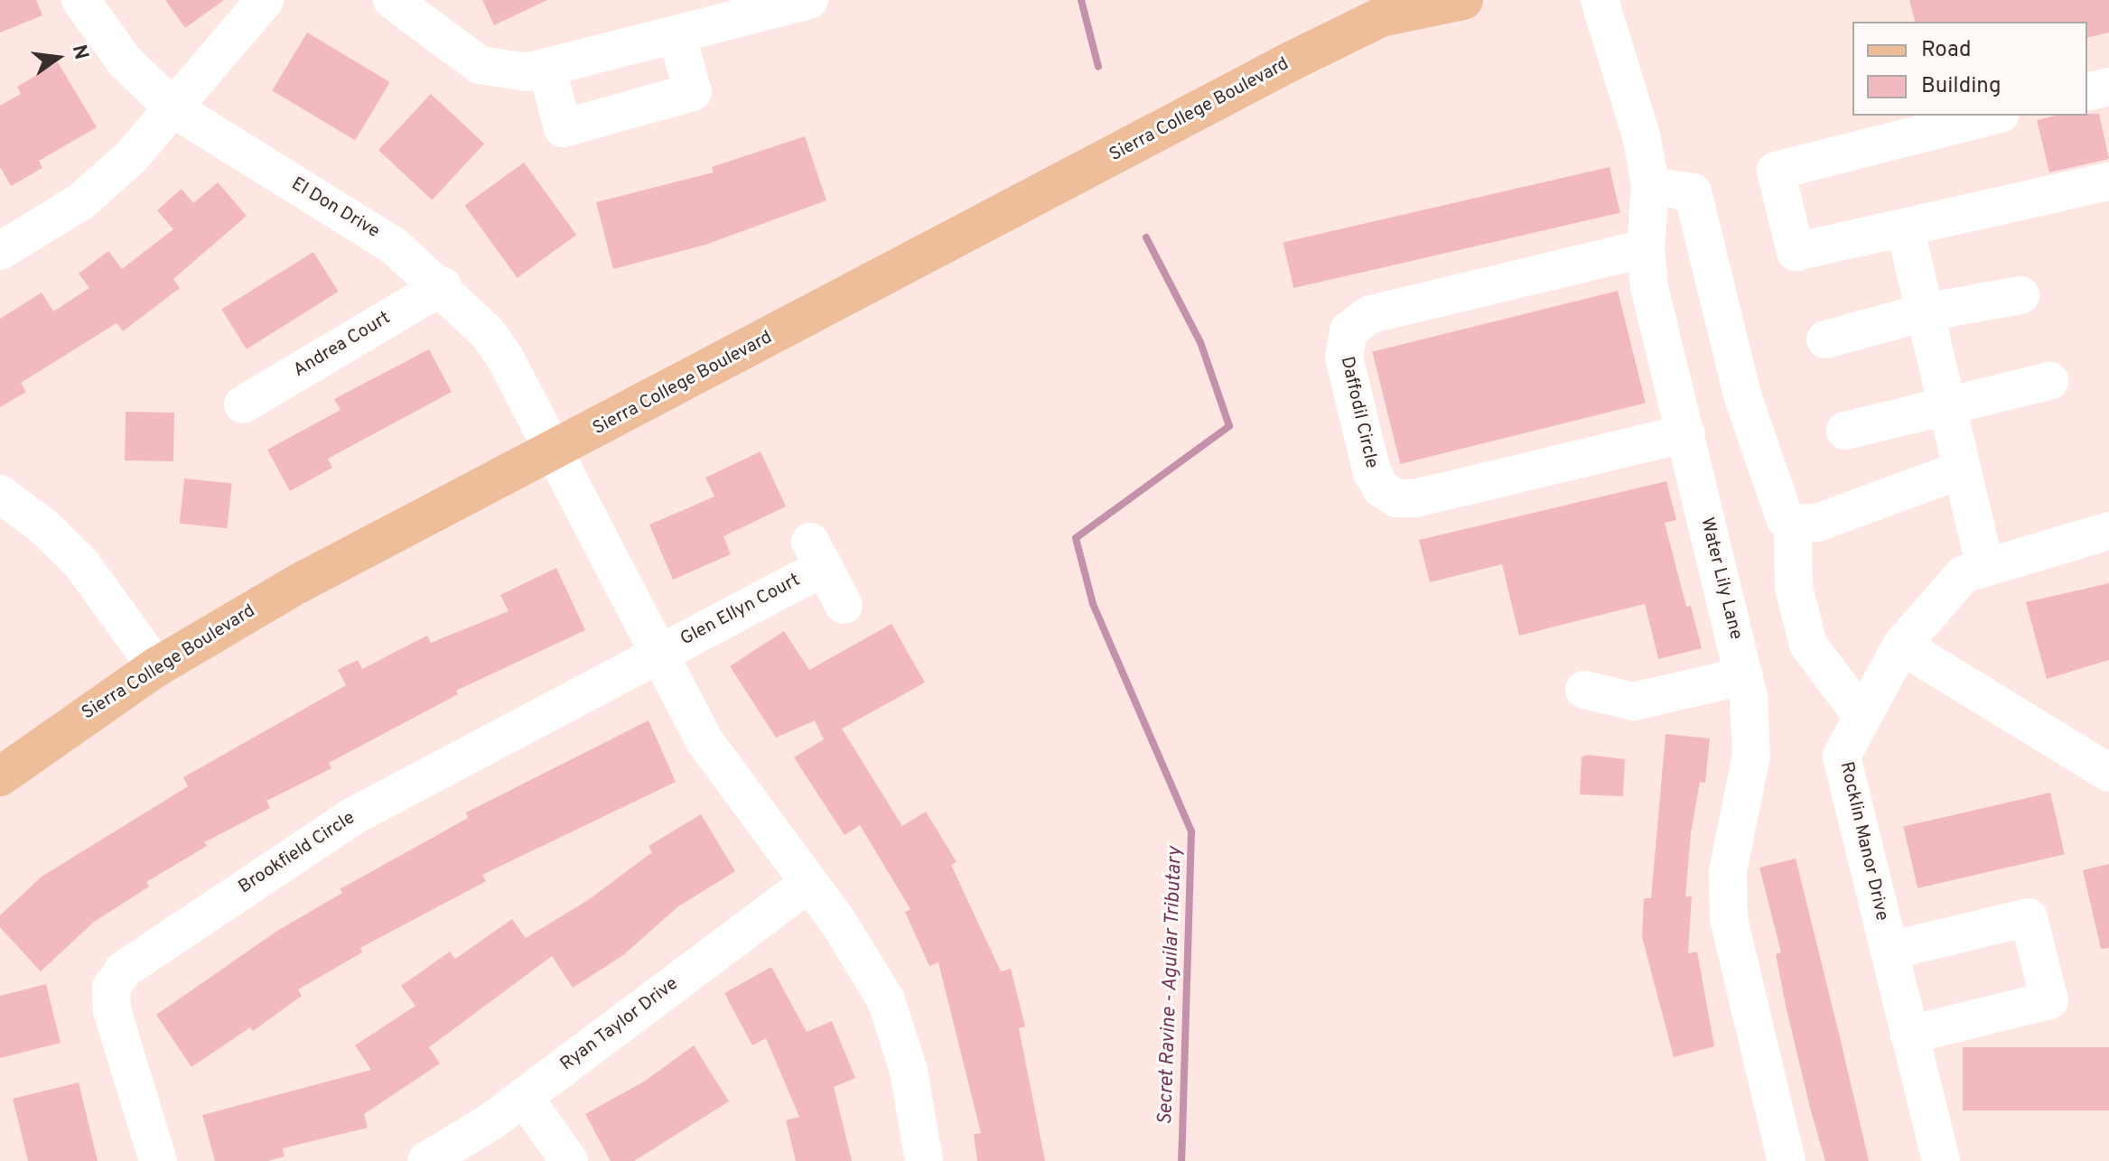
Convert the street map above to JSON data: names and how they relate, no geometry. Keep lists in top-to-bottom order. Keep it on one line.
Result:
{"streets":{"main road":["Sierra College Boulevard"],"street":["El Don Drive","Andrea Court","Daffodil Circle","Water Lily Lane","Glen Ellyn Court","Rocklin Manor Drive","Brookfield Circle","Ryan Taylor Drive"]},"crossings":[["Sierra College Boulevard","El Don Drive"],["El Don Drive","Andrea Court"],["Daffodil Circle","Water Lily Lane"],["Glen Ellyn Court","Brookfield Circle"]],"water":["Secret Ravine - Aguilar Tributary"],"legend":["Road","Building"],"north":"right"}
